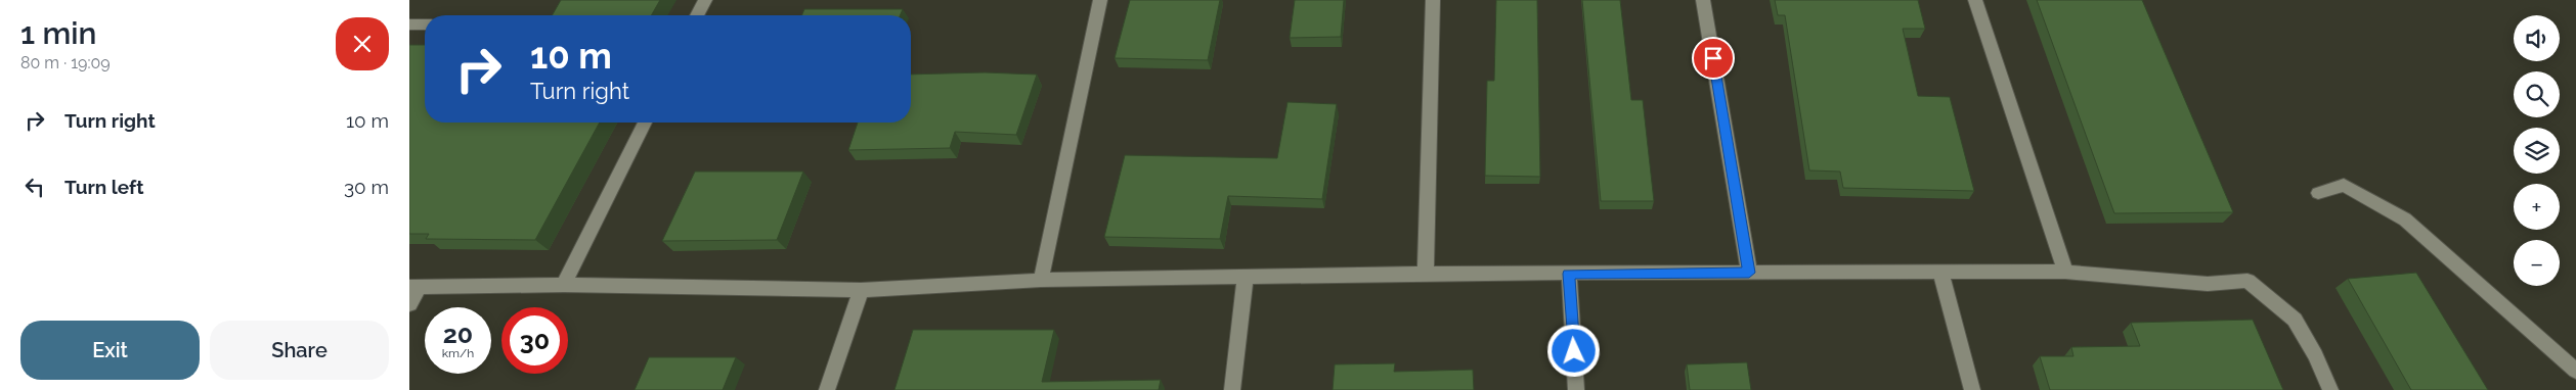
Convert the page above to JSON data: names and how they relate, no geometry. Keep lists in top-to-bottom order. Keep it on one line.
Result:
{"page":{"heading":["1 min","80 m · 19:09"],"map_buttons":["+","−"],"turn":["10 m","Turn right"],"list":[{"name":"Turn right","value":"10 m"},{"name":"Turn left","value":"30 m"}],"speed":"20 km/h","limit":"30","buttons":["Exit","Share"]}}
